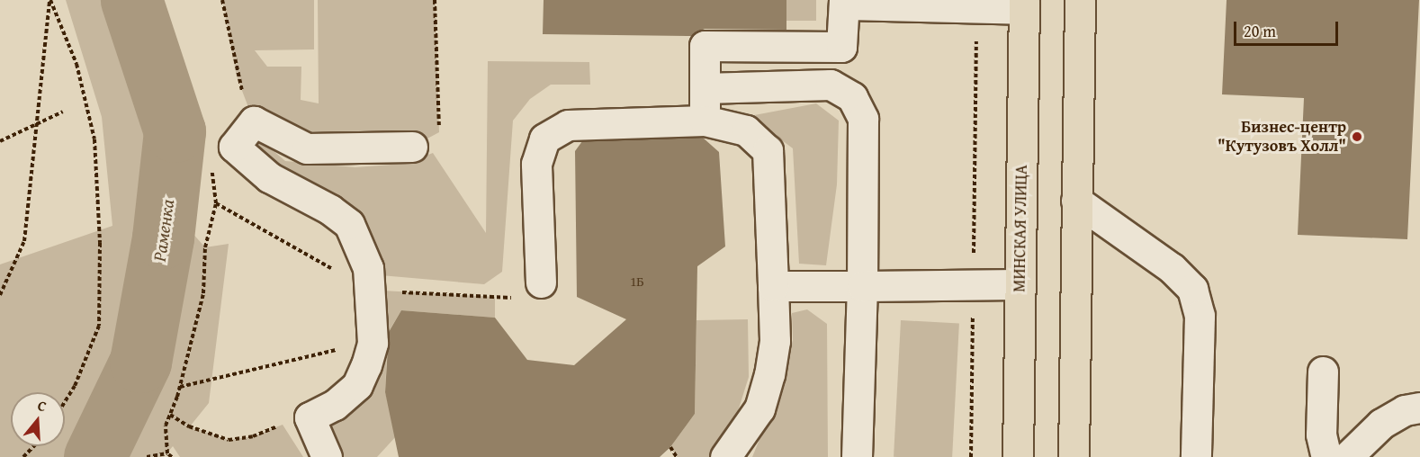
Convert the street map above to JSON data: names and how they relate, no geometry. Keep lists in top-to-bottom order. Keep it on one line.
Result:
{"streets":{"main road":["МИНСКАЯ УЛИЦА"]},"water":["Раменка"],"places":["Бизнес-центр \"Кутузовъ Холл\""],"house_numbers":["1Б"],"scale_bar":"20 m","north":"top"}
